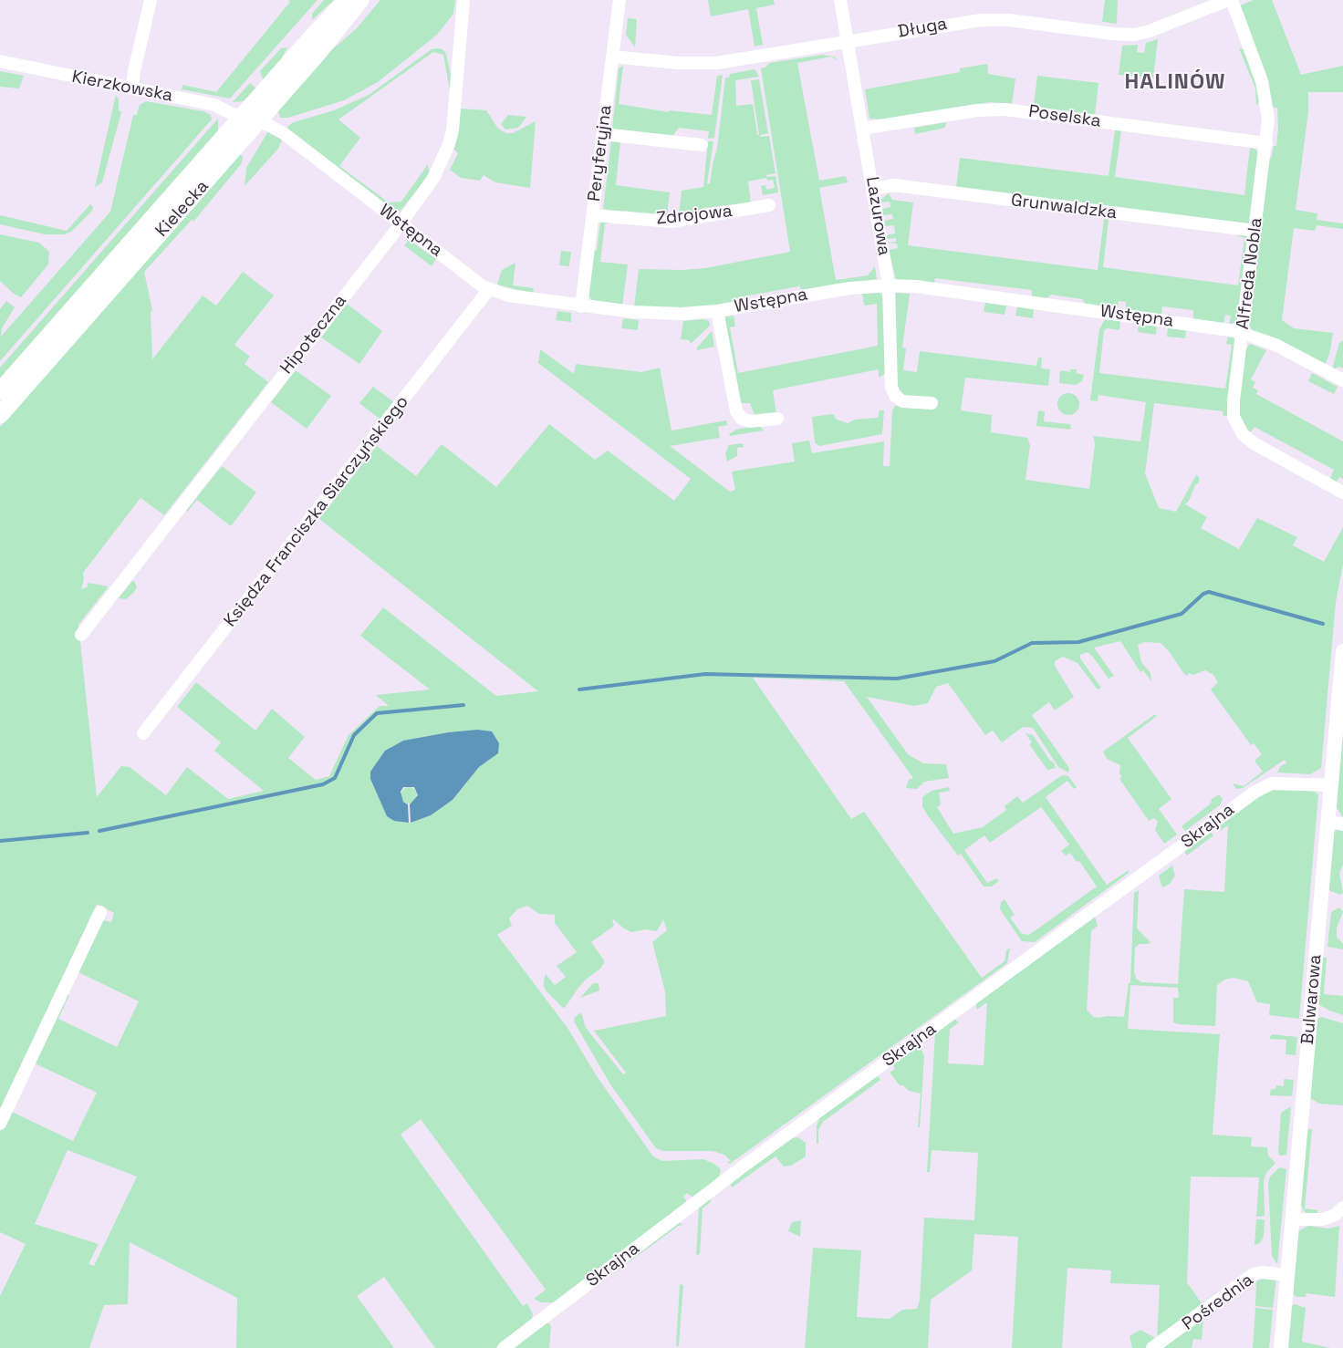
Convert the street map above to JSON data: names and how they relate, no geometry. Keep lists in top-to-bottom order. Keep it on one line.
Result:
{"streets":{"main road":["Kielecka"],"street":["Długa","Kierzkowska","Poselska","Peryferyjna","Grunwaldzka","Zdrojowa","Lazurowa","Wstępna","Alfreda Nobla","Hipoteczna","Księdza Franciszka Siarczyńskiego","Skrajna","Bulwarowa","Pośrednia"]},"crossings":[["Długa","Peryferyjna"],["Długa","Lazurowa"],["Kierzkowska","Kielecka"],["Kierzkowska","Wstępna"],["Poselska","Lazurowa"],["Poselska","Alfreda Nobla"],["Peryferyjna","Zdrojowa"],["Peryferyjna","Wstępna"],["Grunwaldzka","Lazurowa"],["Grunwaldzka","Alfreda Nobla"],["Kielecka","Wstępna"],["Lazurowa","Wstępna"],["Wstępna","Alfreda Nobla"],["Wstępna","Hipoteczna"],["Wstępna","Księdza Franciszka Siarczyńskiego"],["Skrajna","Bulwarowa"],["Bulwarowa","Pośrednia"]],"districts":["HALINÓW"]}
